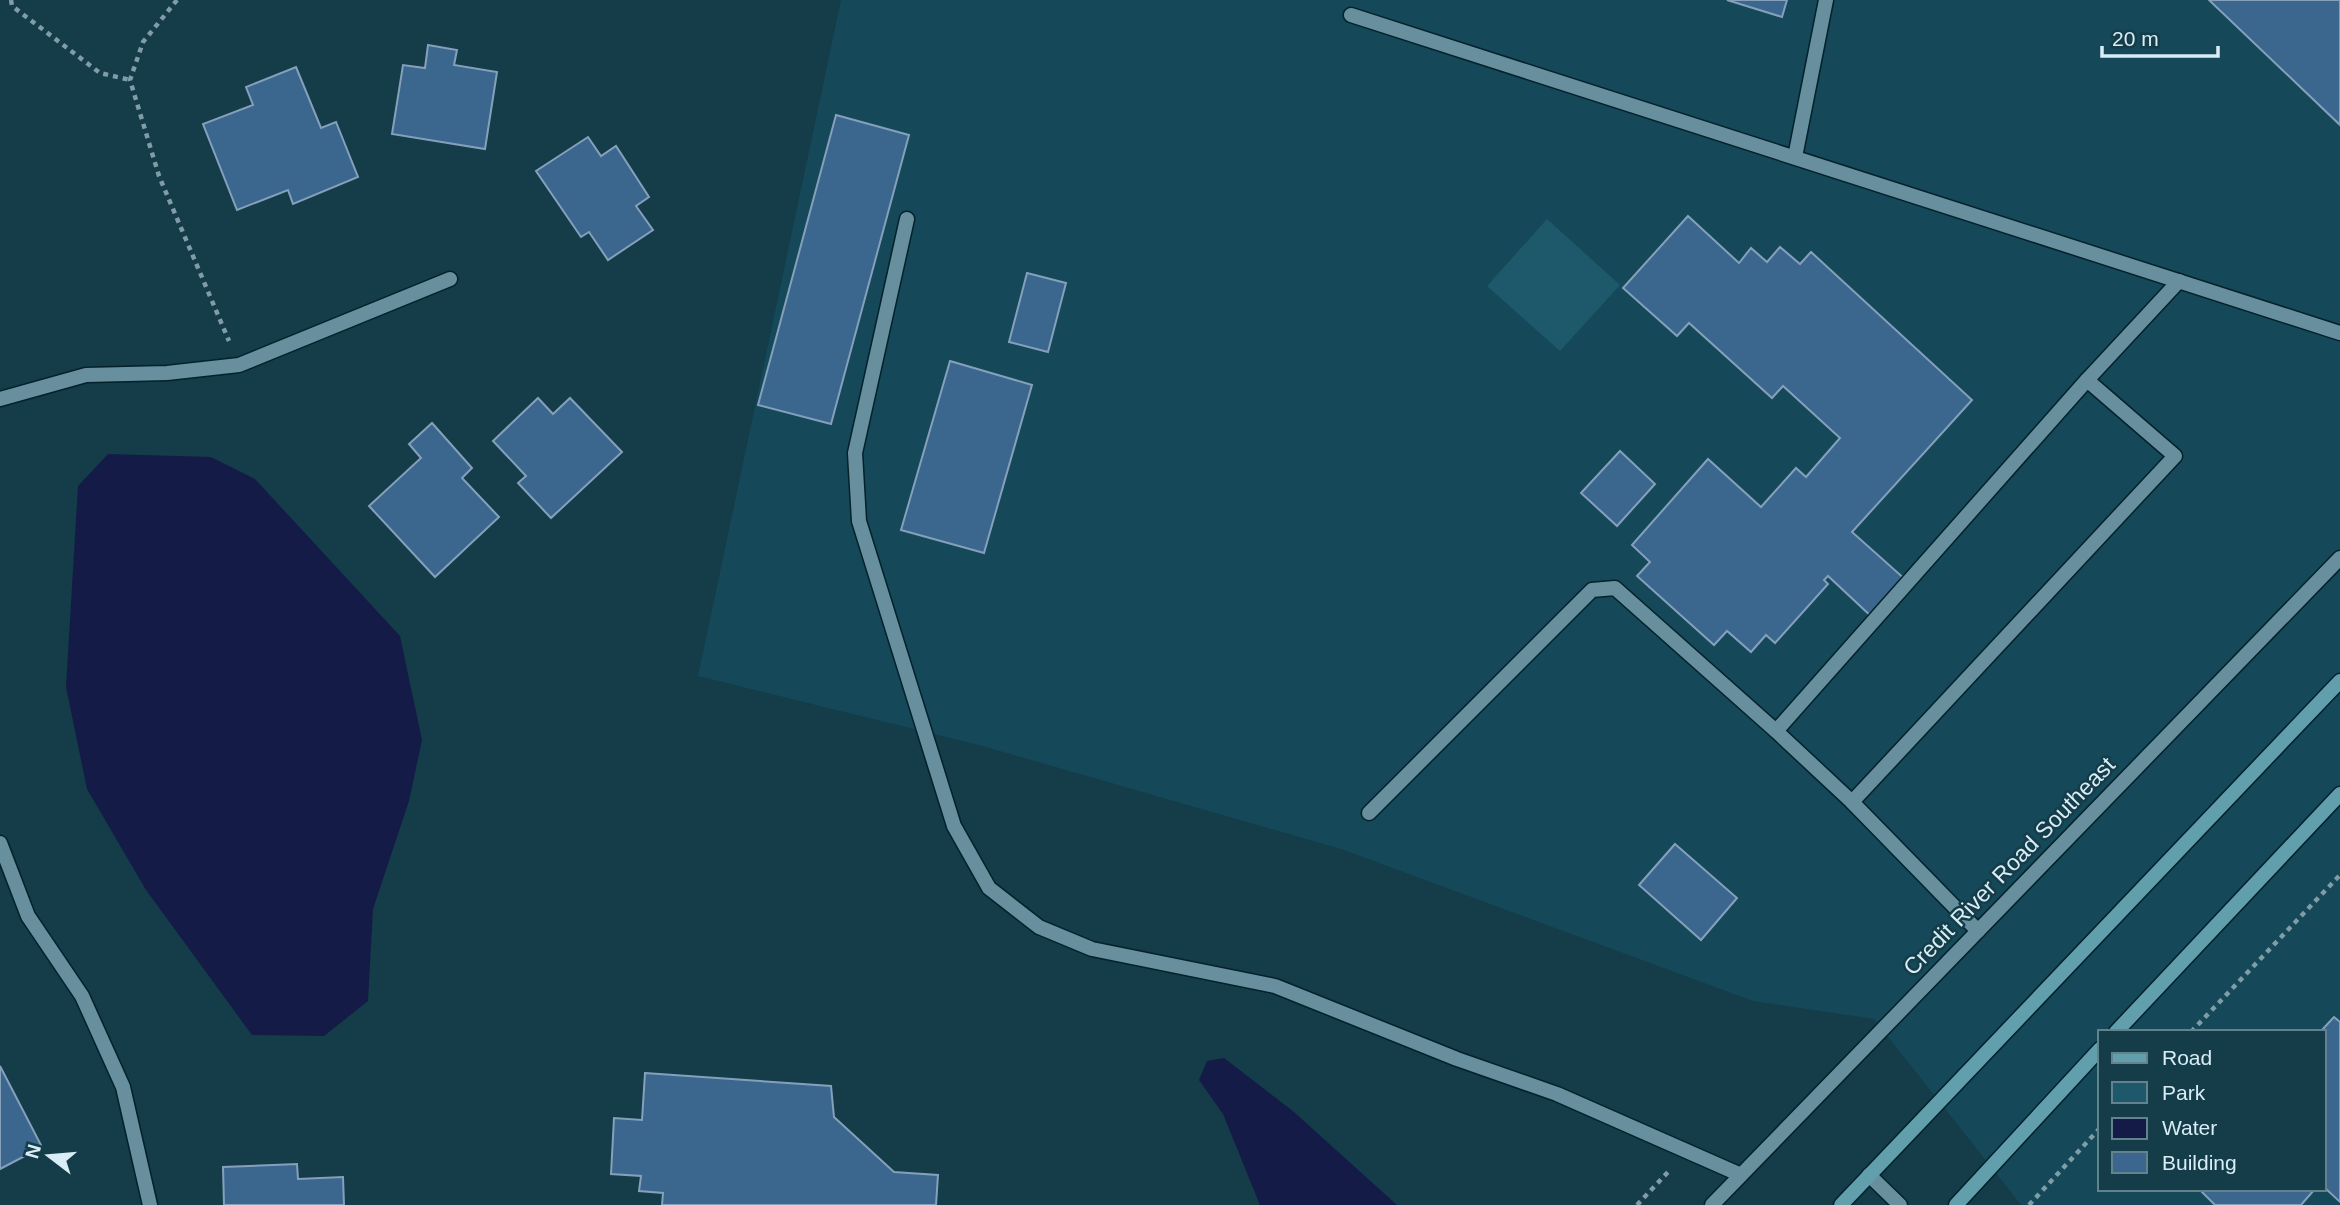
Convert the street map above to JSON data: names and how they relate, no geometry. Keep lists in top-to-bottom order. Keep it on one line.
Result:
{"streets":{"street":["Credit River Road Southeast"]},"legend":["Road","Park","Water","Building"],"scale_bar":"20 m","north":"left"}
